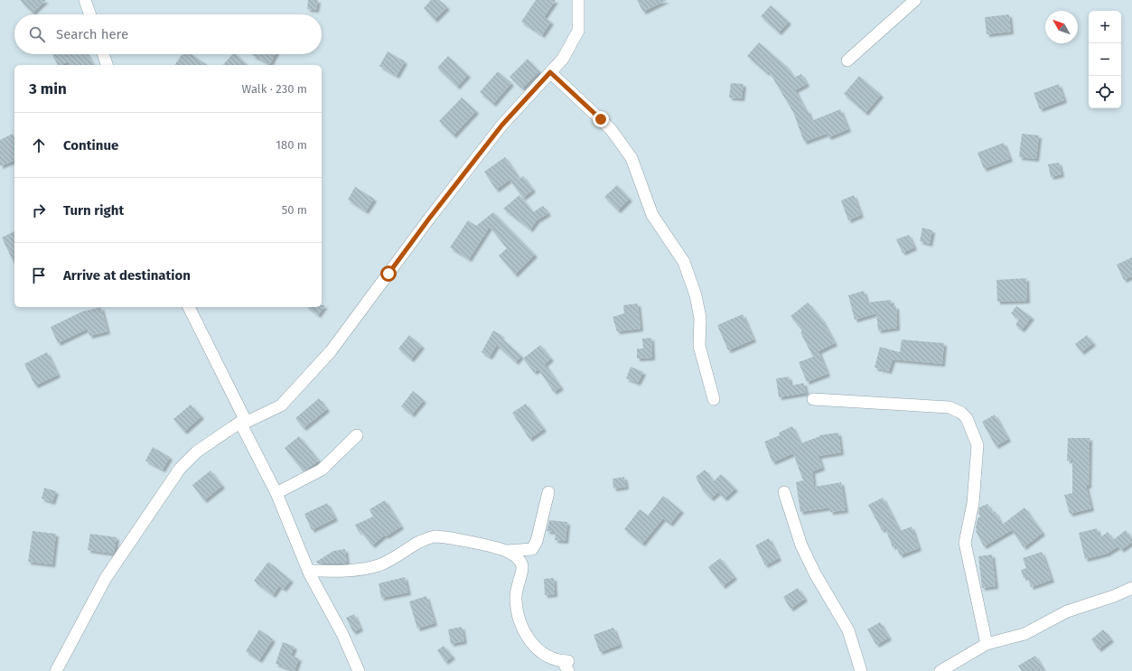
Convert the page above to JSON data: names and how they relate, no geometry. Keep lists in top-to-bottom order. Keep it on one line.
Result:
{"north":"top left","page":{"map_buttons":["+","−"],"search":"Search here","heading":["3 min","Walk · 230 m"],"list":[["Continue","180 m"],["Turn right","50 m"],"Arrive at destination"]}}
